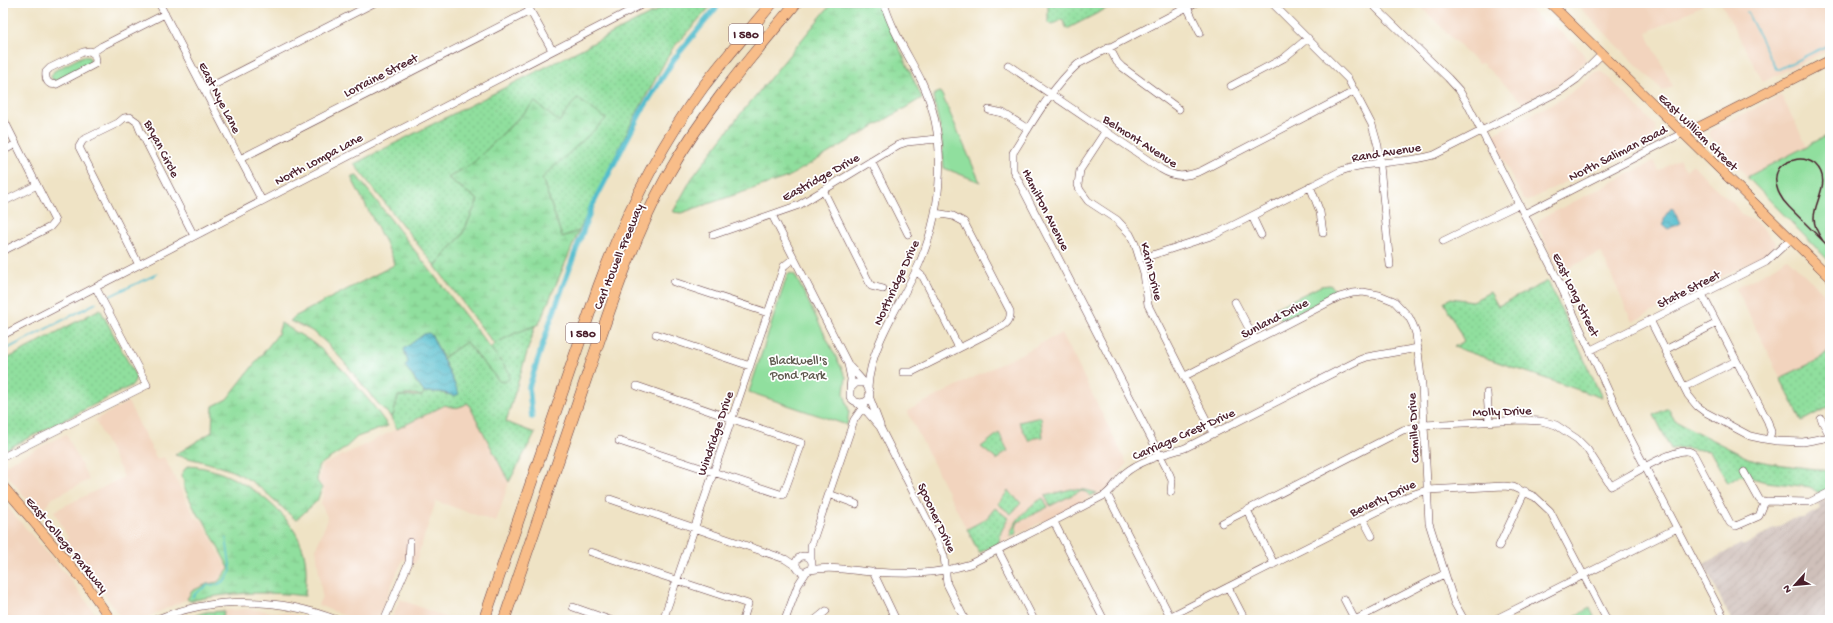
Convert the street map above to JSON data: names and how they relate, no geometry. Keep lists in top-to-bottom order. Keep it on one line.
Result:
{"streets":{"highway":["I 580","Carl Howell Freeway"],"main road":["East William Street","North Saliman Road","East College Parkway"],"street":["Lorraine Street","East Nye Lane","Belmont Avenue","Bryan Circle","Rand Avenue","North Lompa Lane","Eastridge Drive","Hamilton Avenue","Karin Drive","Northridge Drive","State Street","East Long Street","Sunland Drive","Molly Drive","Camille Drive","Windridge Drive","Carriage Crest Drive","Beverly Drive","Spooner Drive"]},"crossings":[["Lorraine Street","East Nye Lane"],["East Nye Lane","North Lompa Lane"],["East William Street","Rand Avenue"],["East William Street","North Saliman Road"],["East William Street","State Street"],["Belmont Avenue","Hamilton Avenue"],["Belmont Avenue","Karin Drive"],["Bryan Circle","North Lompa Lane"],["Rand Avenue","Karin Drive"],["Rand Avenue","East Long Street"],["North Saliman Road","East Long Street"],["Eastridge Drive","Northridge Drive"],["Hamilton Avenue","Carriage Crest Drive"],["Karin Drive","Sunland Drive"],["Karin Drive","Carriage Crest Drive"],["Northridge Drive","Carriage Crest Drive"],["Northridge Drive","Spooner Drive"],["State Street","East Long Street"],["East Long Street","Molly Drive"],["Sunland Drive","Camille Drive"],["Molly Drive","Camille Drive"],["Camille Drive","Carriage Crest Drive"],["Camille Drive","Beverly Drive"],["Carriage Crest Drive","Spooner Drive"]],"parks":["Blackwell's Pond Park"],"north":"bottom left"}
